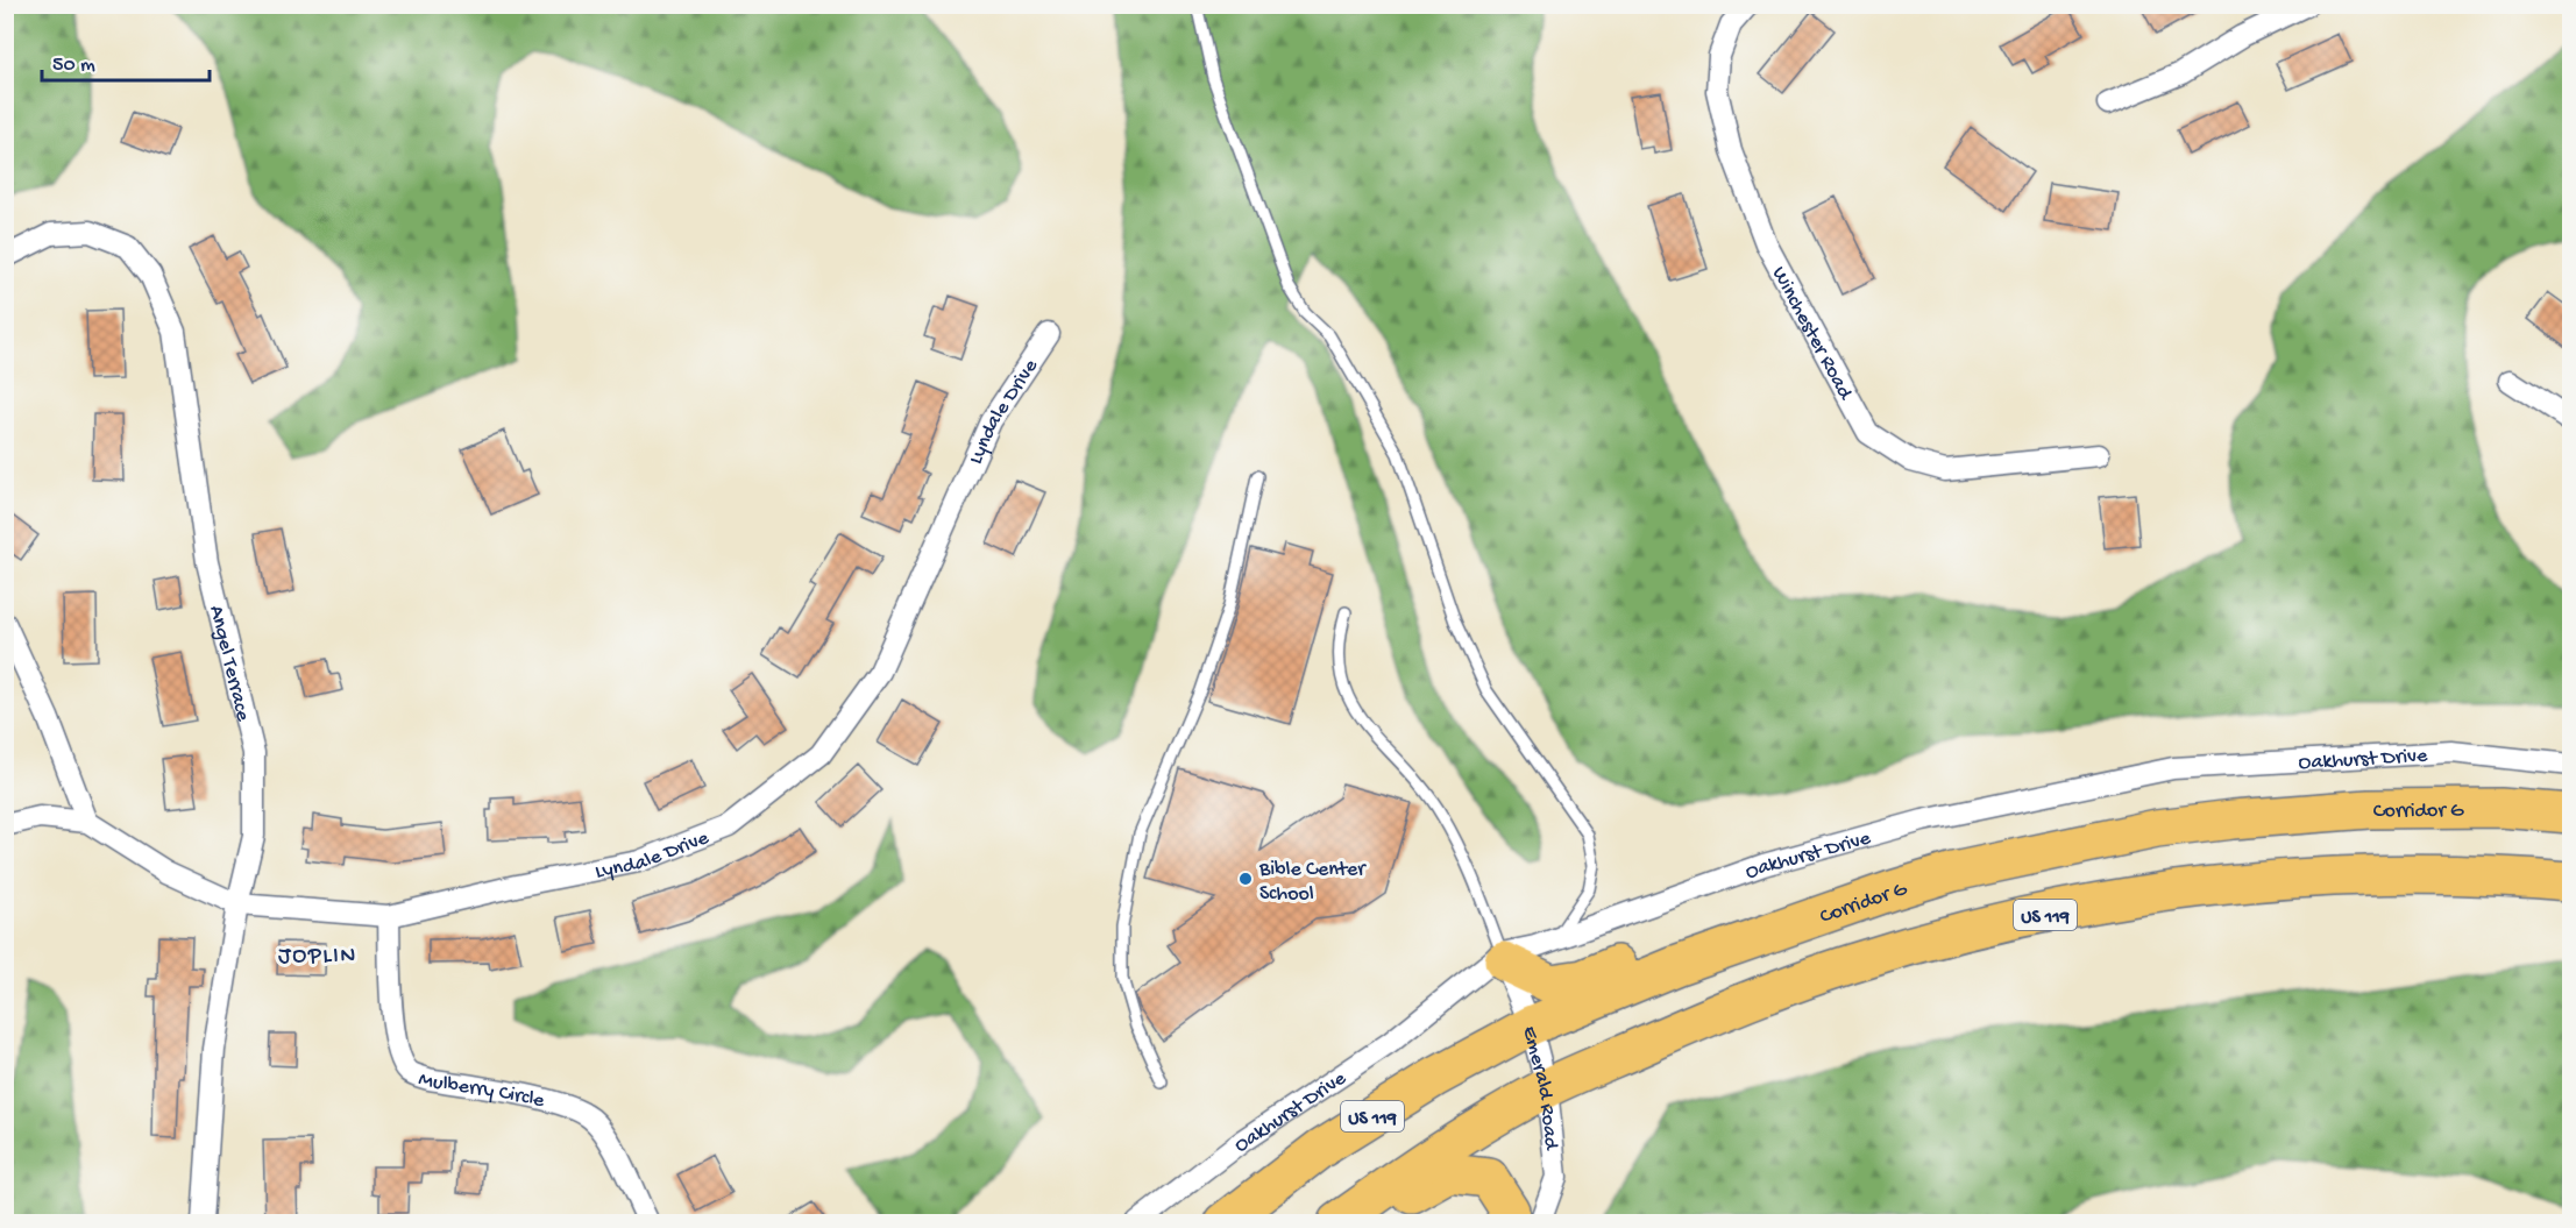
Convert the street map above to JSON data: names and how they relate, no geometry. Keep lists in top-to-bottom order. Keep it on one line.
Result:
{"streets":{"highway":["Corridor G","US 119"],"street":["Winchester Road","Lyndale Drive","Angel Terrace","Oakhurst Drive","Mulberry Circle","Emerald Road"]},"crossings":[["Lyndale Drive","Angel Terrace"],["Lyndale Drive","Mulberry Circle"],["Oakhurst Drive","Emerald Road"],["Corridor G","Emerald Road"],["US 119","Emerald Road"]],"districts":["JOPLIN"],"places":["Bible Center School"],"scale_bar":"50 m"}
